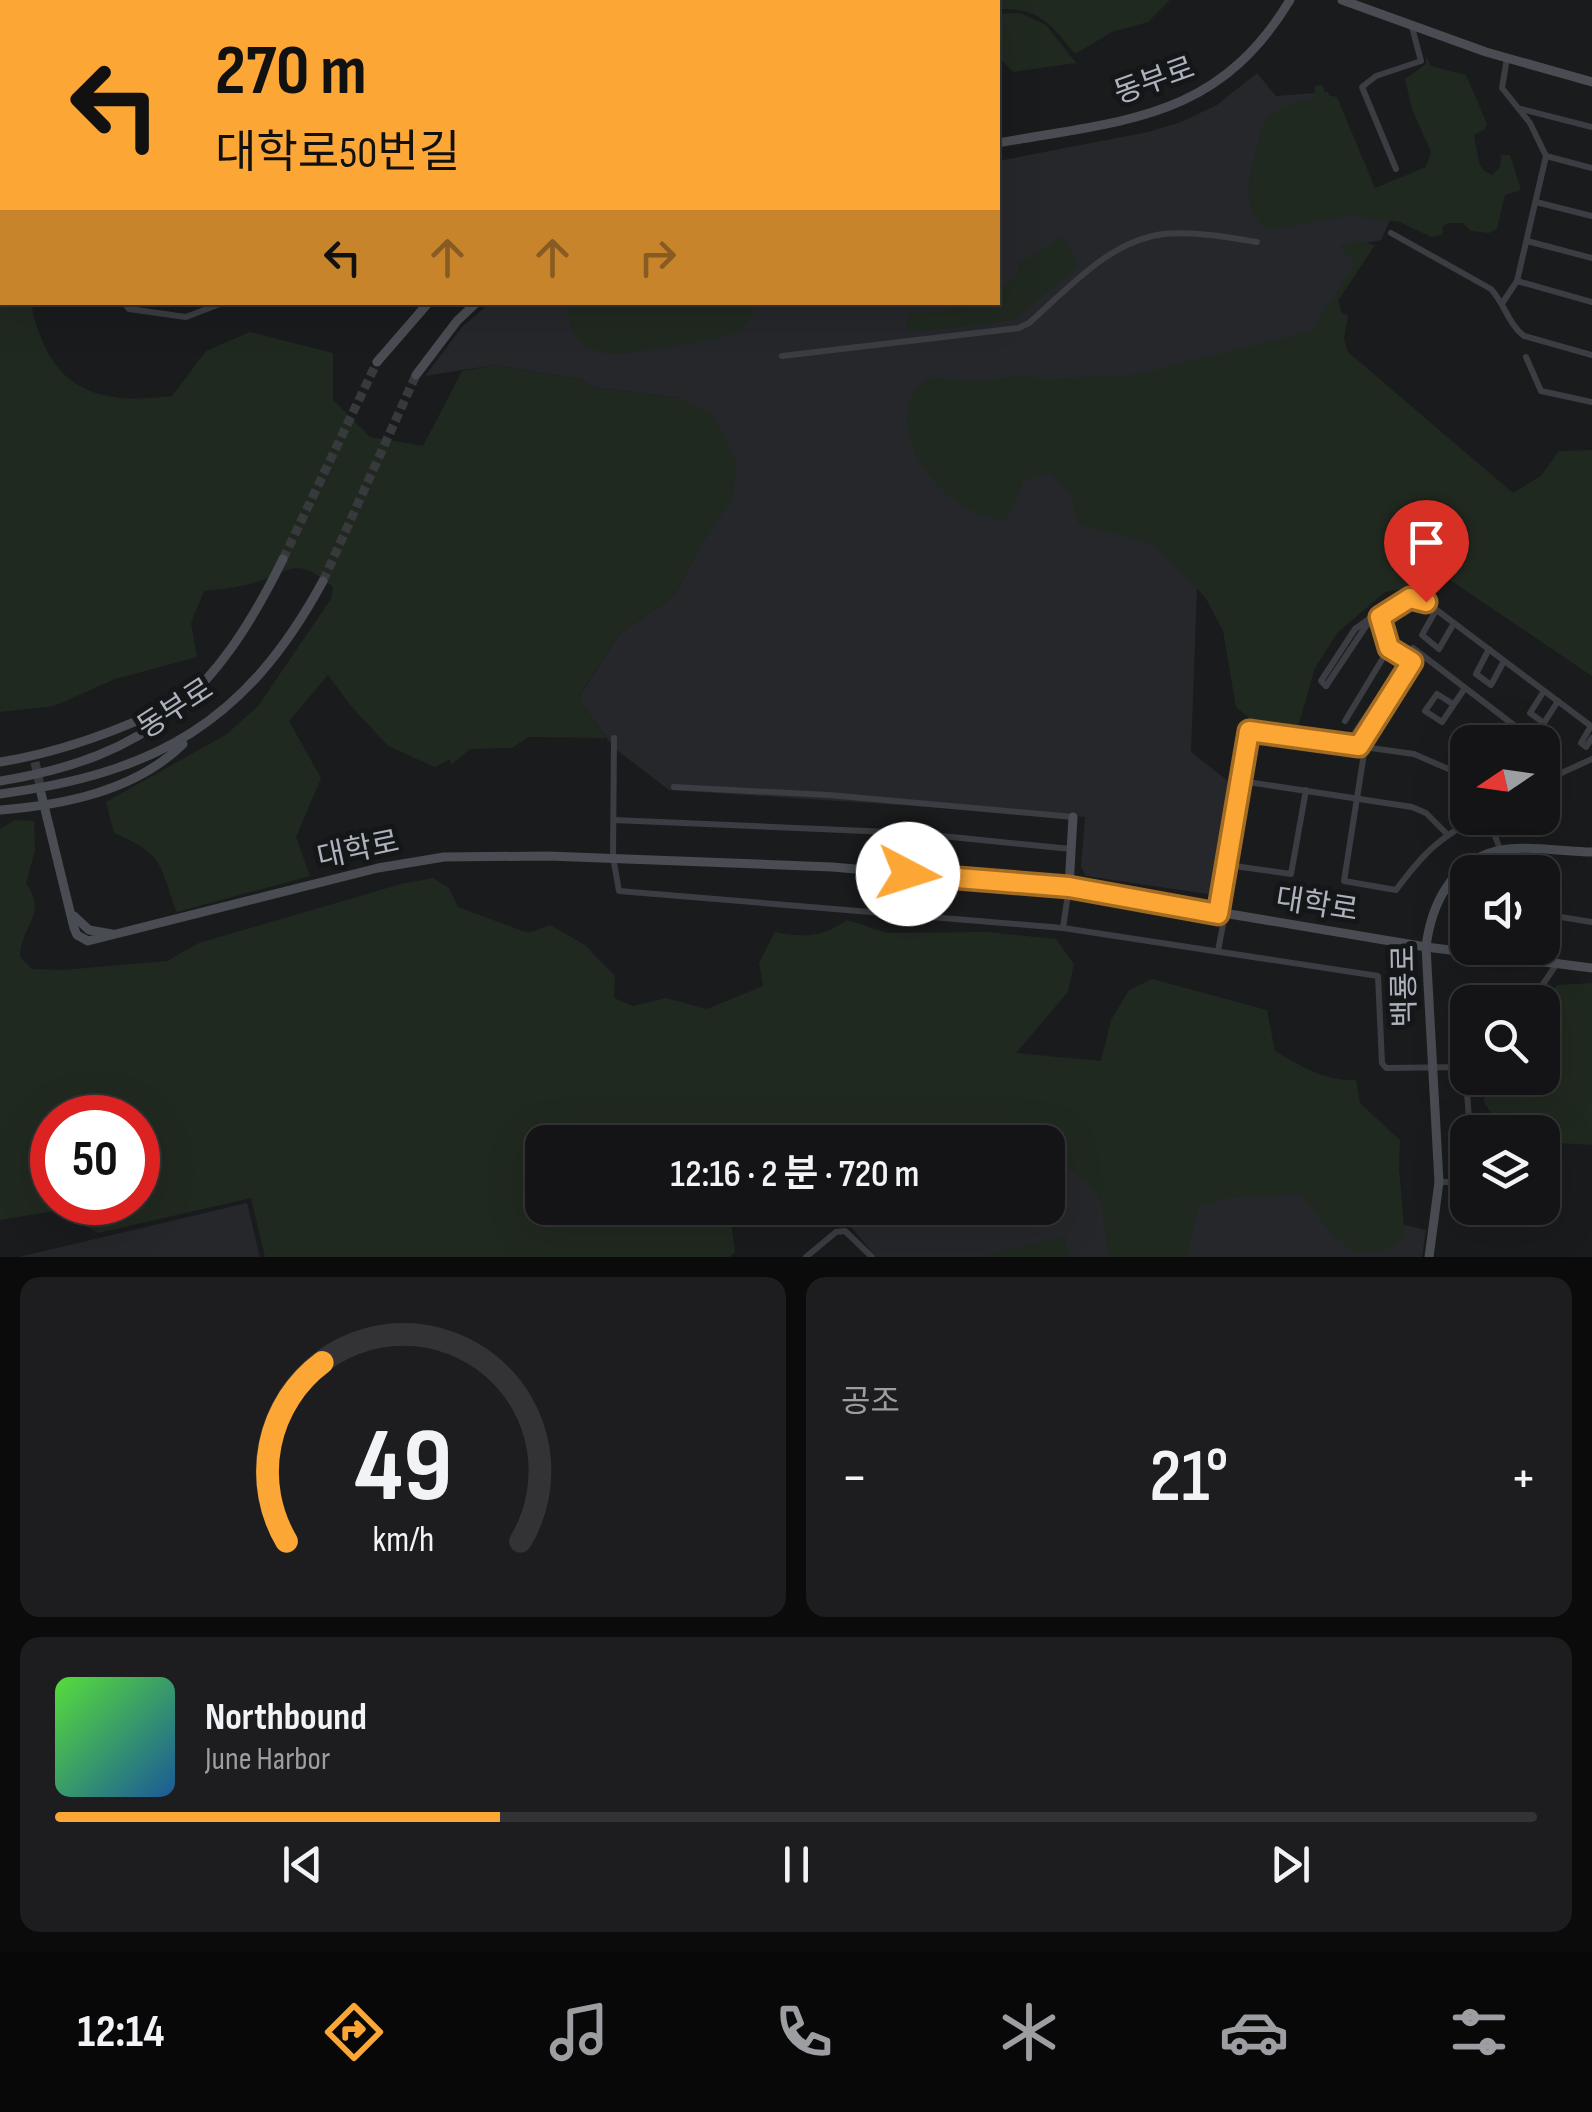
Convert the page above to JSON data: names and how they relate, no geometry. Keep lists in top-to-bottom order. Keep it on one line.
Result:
{"streets":{"main road":["동부로","대학로","백룡로"]},"crossings":[["대학로","백룡로"]],"north":"left","page":{"turn":["270 m","대학로50번길"],"limit":"50","trip":"12:16 · 2 분 · 720 m","tile":"공조","heat":["−","21°","+"],"song":["Northbound","June Harbor"],"tabs":"12:14","gauge":["49","km/h"]}}
